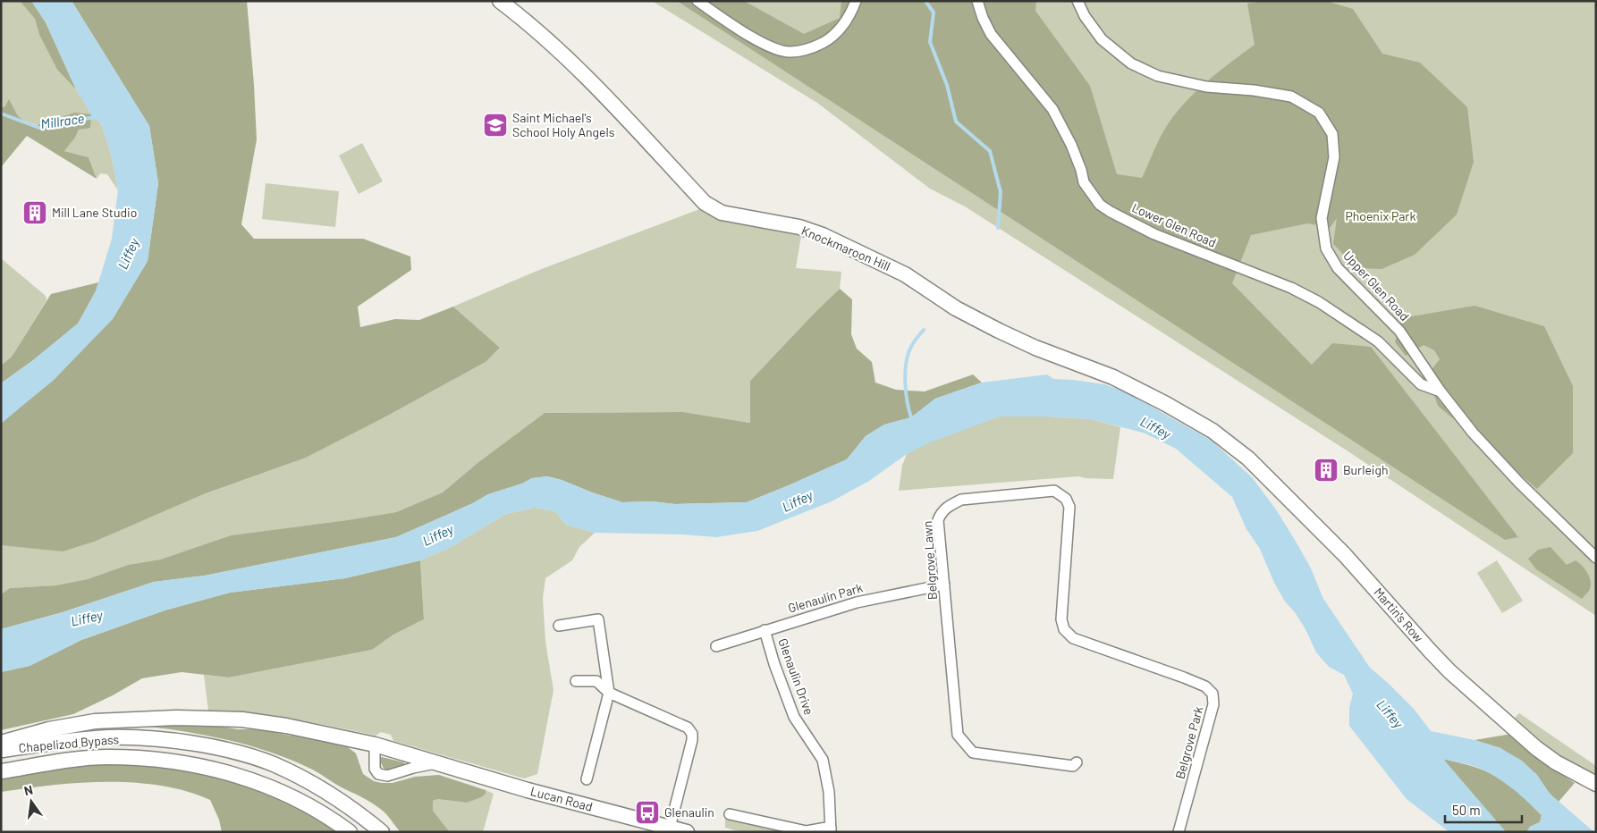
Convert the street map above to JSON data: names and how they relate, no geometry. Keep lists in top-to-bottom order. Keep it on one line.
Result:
{"streets":{"main road":["Knockmaroon Hill","Martin's Row","Chapelizod Bypass","Lucan Road"],"street":["Lower Glen Road","Upper Glen Road","Belgrove Lawn","Glenaulin Park","Glenaulin Drive","Belgrove Park"]},"crossings":[["Lower Glen Road","Upper Glen Road"],["Knockmaroon Hill","Martin's Row"],["Belgrove Lawn","Glenaulin Park"],["Belgrove Lawn","Belgrove Park"],["Glenaulin Park","Glenaulin Drive"]],"water":["Millrace","Liffey"],"parks":["Phoenix Park"],"places":{"school or university":["Saint Michael's School Holy Angels"],"building":["Mill Lane Studio","Burleigh"],"bus stop":["Glenaulin"]},"scale_bar":"50 m","north":"top"}
